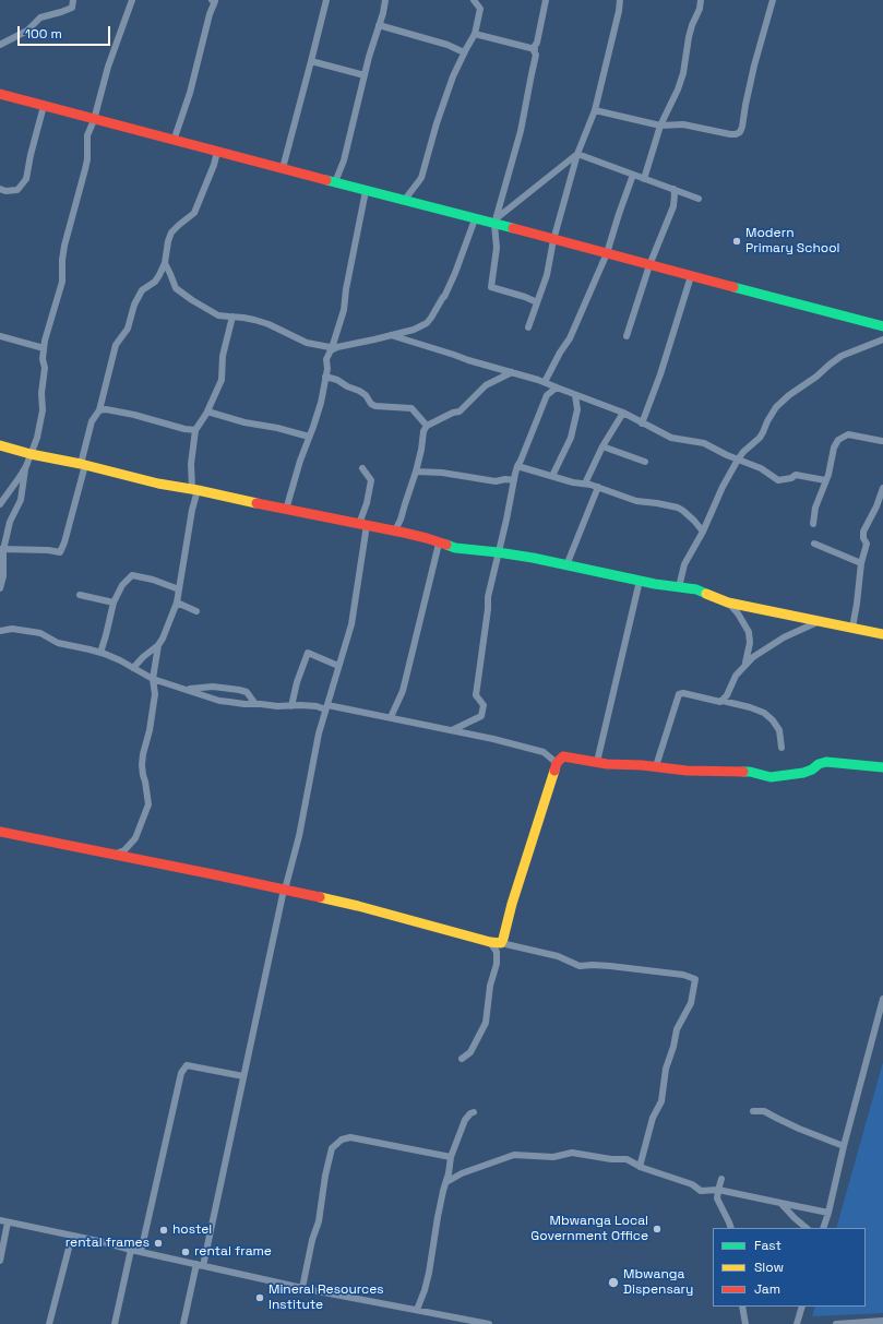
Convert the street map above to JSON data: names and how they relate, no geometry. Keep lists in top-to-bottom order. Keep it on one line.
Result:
{"places":["Modern Primary School","Mbwanga Local Government Office","hostel","rental frames","rental frame","Mbwanga Dispensary","Mineral Resources Institute"],"legend":["Fast","Slow","Jam"],"scale_bar":"100 m"}
